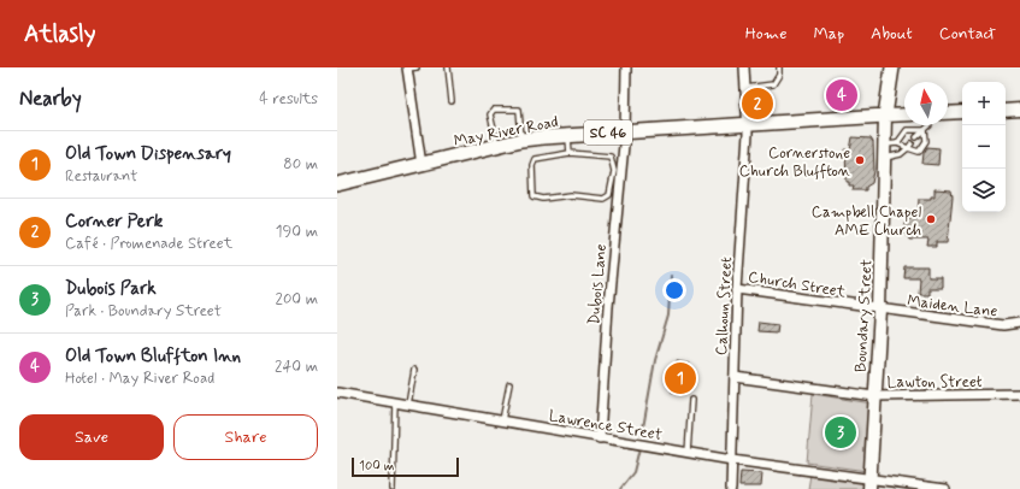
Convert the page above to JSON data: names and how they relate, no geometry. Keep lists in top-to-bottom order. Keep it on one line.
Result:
{"streets":{"main road":["May River Road","SC 46"],"street":["Church Street","Dubois Lane","Maiden Lane","Calhoun Street","Boundary Street","Lawton Street","Lawrence Street"]},"crossings":[["May River Road","Dubois Lane"],["May River Road","Calhoun Street"],["May River Road","Boundary Street"],["Church Street","Maiden Lane"],["Church Street","Calhoun Street"],["Church Street","Boundary Street"],["Dubois Lane","Lawrence Street"],["Maiden Lane","Boundary Street"],["Calhoun Street","Lawton Street"],["Calhoun Street","Lawrence Street"],["Boundary Street","Lawton Street"],["Boundary Street","Lawrence Street"]],"places":["Cornerstone Church Bluffton","Campbell Chapel AME Church"],"scale_bar":"100 m","north":"top","page":{"header":"Atlasly","nav":["Home","Map","About","Contact"],"heading":["Nearby","4 results"],"pins":["4","2","1","3"],"map_buttons":["+","−"],"list":[{"mark":"1","name":"Old Town Dispensary","note":"Restaurant","value":"80 m"},{"mark":"2","name":"Corner Perk","note":"Café · Promenade Street","value":"190 m"},{"mark":"3","name":"Dubois Park","note":"Park · Boundary Street","value":"200 m"},{"mark":"4","name":"Old Town Bluffton Inn","note":"Hotel · May River Road","value":"240 m"}],"buttons":["Save","Share"],"scale":"100 m"}}
